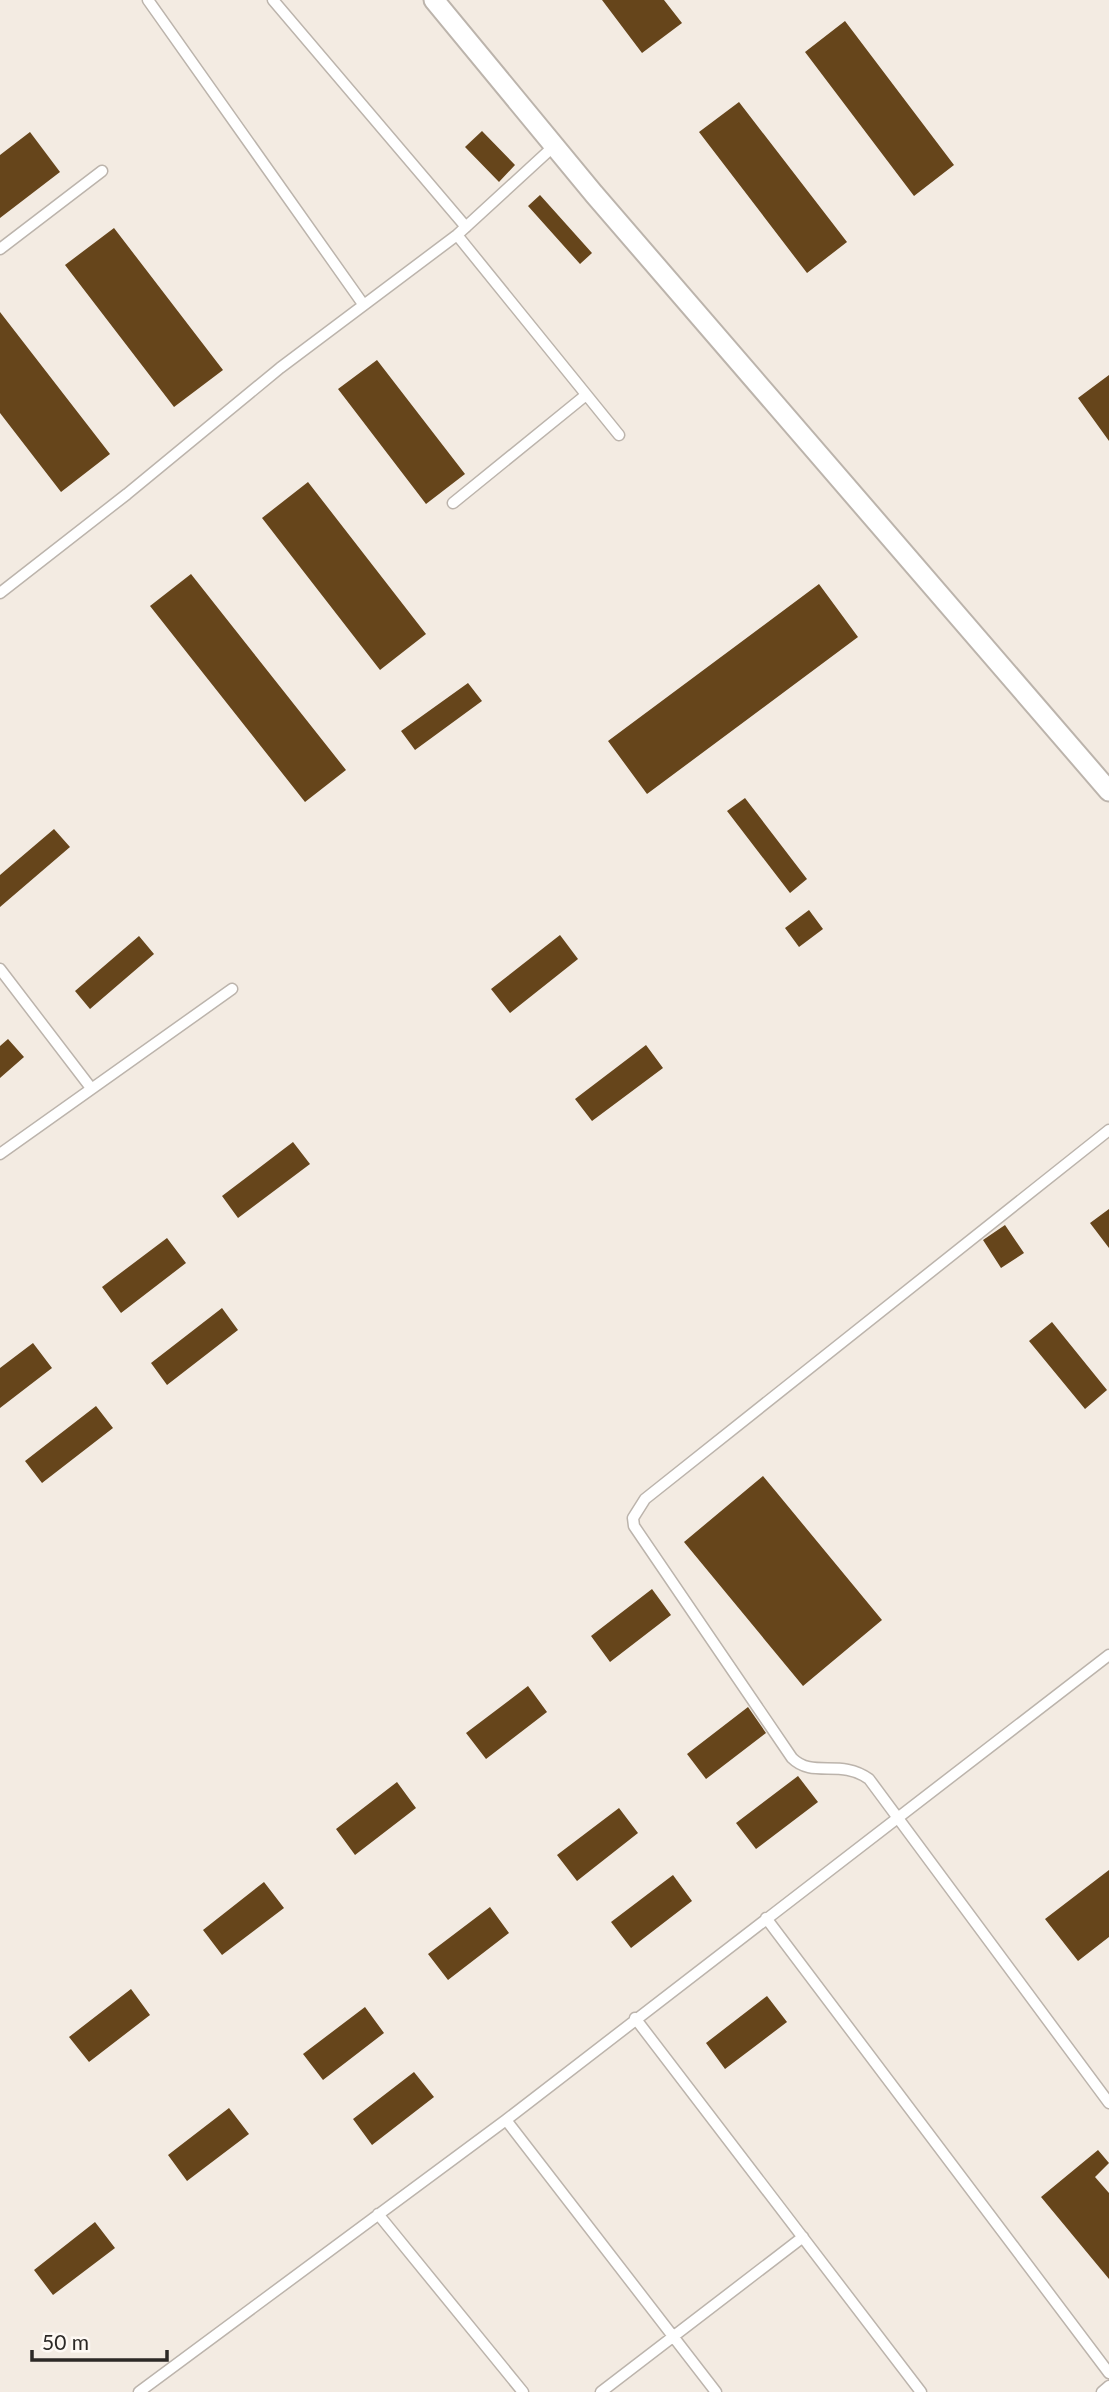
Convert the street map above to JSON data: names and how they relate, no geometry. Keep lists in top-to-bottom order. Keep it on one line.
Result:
{"scale_bar":"50 m"}
